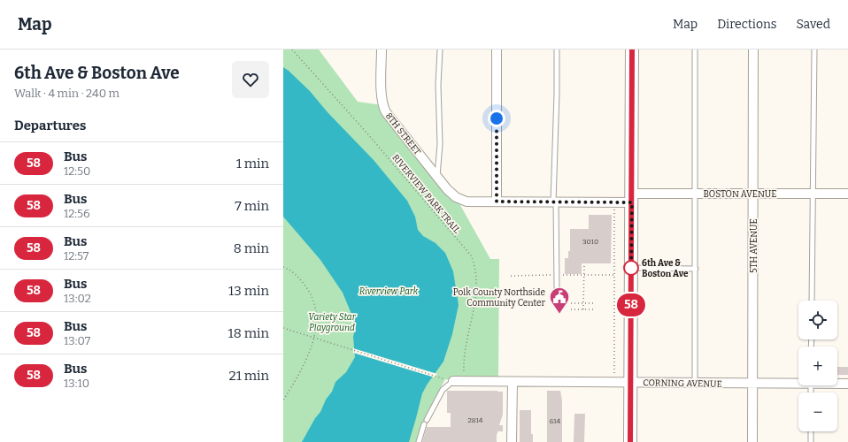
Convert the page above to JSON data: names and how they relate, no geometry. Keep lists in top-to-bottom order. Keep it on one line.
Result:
{"streets":{"street":["8TH STREET","BOSTON AVENUE","5TH AVENUE","CORNING AVENUE"],"path":["RIVERVIEW PARK TRAIL"]},"crossings":[["8TH STREET","BOSTON AVENUE"],["BOSTON AVENUE","5TH AVENUE"],["5TH AVENUE","CORNING AVENUE"]],"parks":["Riverview Park","Variety Star Playground"],"places":{"other":["6th Ave & Boston Ave"],"public building":["Polk County Northside Community Center"]},"lines":["bus line 58"],"house_numbers":["3010","2814","614"],"page":{"header":"Map","nav":["Map","Directions","Saved"],"heading":[["6th Ave & Boston Ave","Walk · 4 min · 240 m"],"Departures"],"on_map":"58","list":[{"mark":"58","name":"Bus","note":"12:50","value":"1 min"},{"mark":"58","name":"Bus","note":"12:56","value":"7 min"},{"mark":"58","name":"Bus","note":"12:57","value":"8 min"},{"mark":"58","name":"Bus","note":"13:02","value":"13 min"},{"mark":"58","name":"Bus","note":"13:07","value":"18 min"},{"mark":"58","name":"Bus","note":"13:10","value":"21 min"}],"map_buttons":["+","−"]}}
